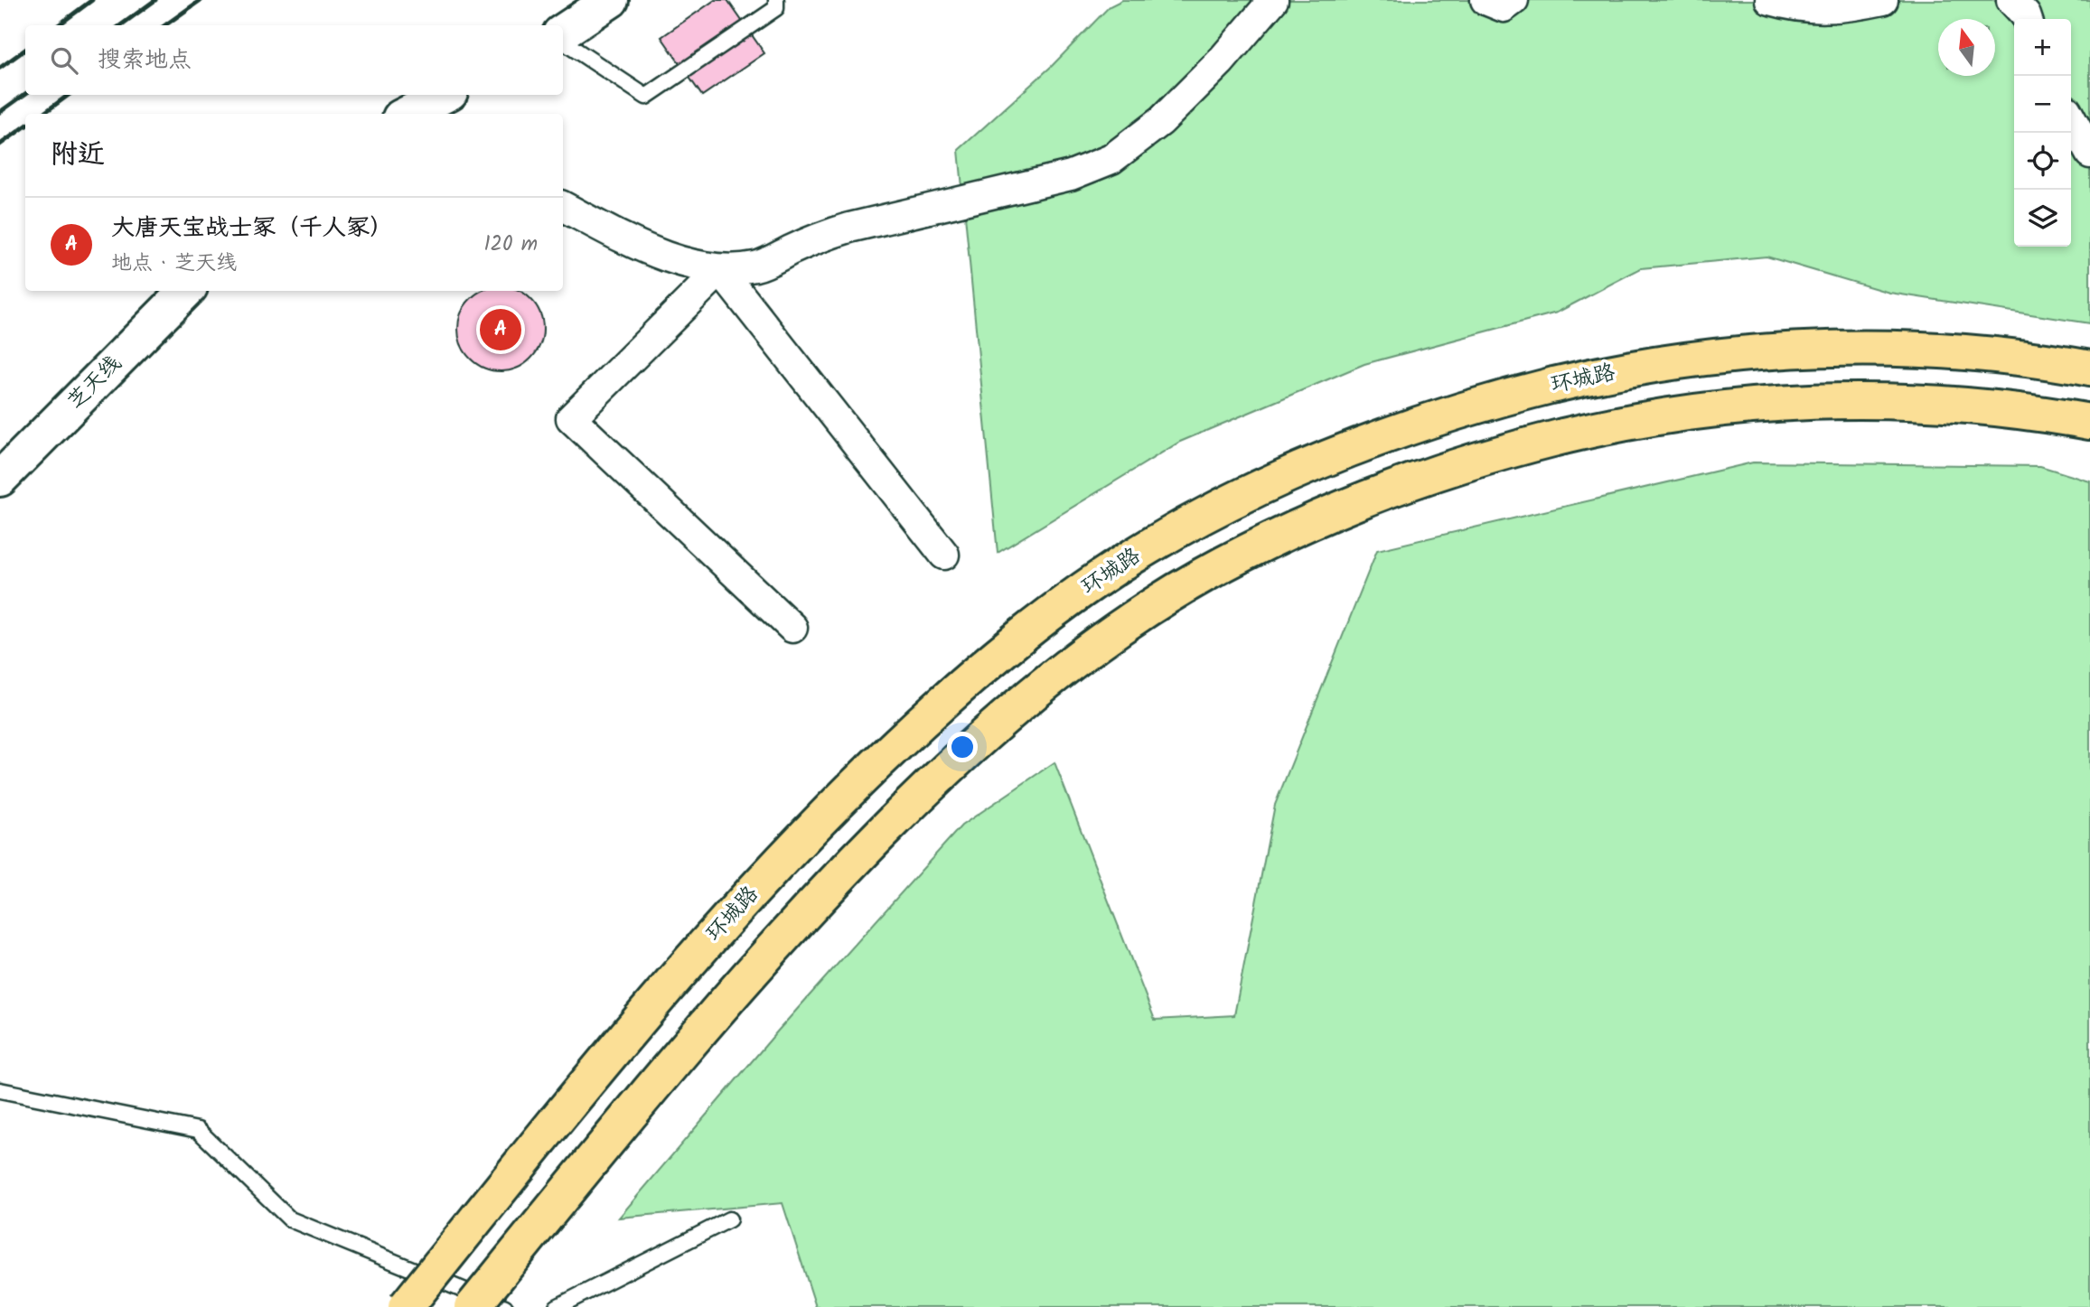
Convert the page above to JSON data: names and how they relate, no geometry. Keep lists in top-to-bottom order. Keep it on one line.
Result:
{"streets":{"main road":["环城路"],"street":["芝天线"]},"north":"top","page":{"map_buttons":["+","−"],"search":"搜索地点","heading":"附近","list":[{"mark":"A","name":"大唐天宝战士冢（千人冢）","note":"地点 · 芝天线","value":"120 m"}],"pins":"A"}}
